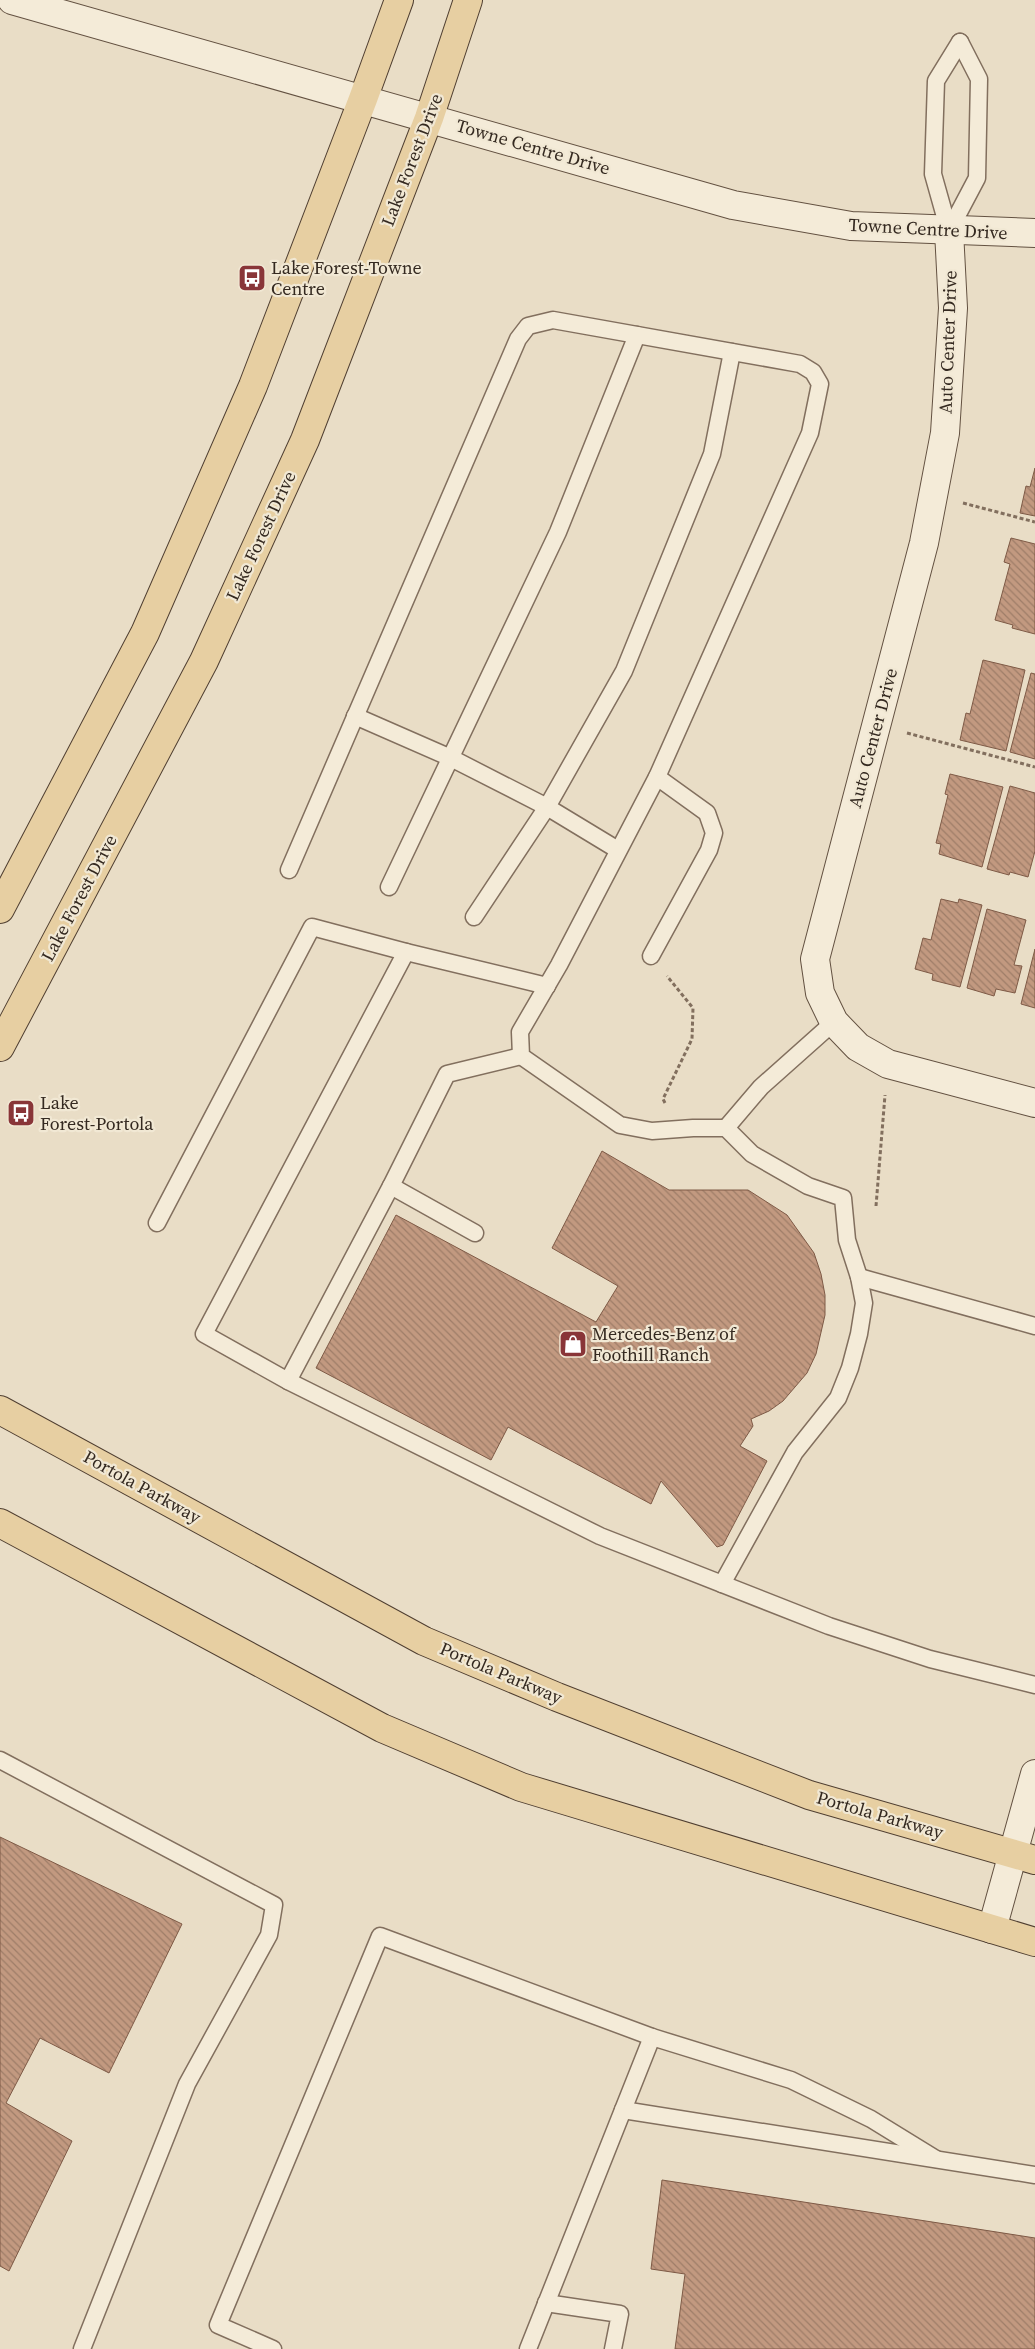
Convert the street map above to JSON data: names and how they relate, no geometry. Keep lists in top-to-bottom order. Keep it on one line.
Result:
{"streets":{"main road":["Lake Forest Drive","Portola Parkway"],"street":["Towne Centre Drive","Auto Center Drive"]},"crossings":[["Towne Centre Drive","Lake Forest Drive"],["Towne Centre Drive","Auto Center Drive"]],"places":{"bus stop":["Lake Forest-Towne Centre","Lake Forest-Portola"],"shop":["Mercedes-Benz of Foothill Ranch"]}}
